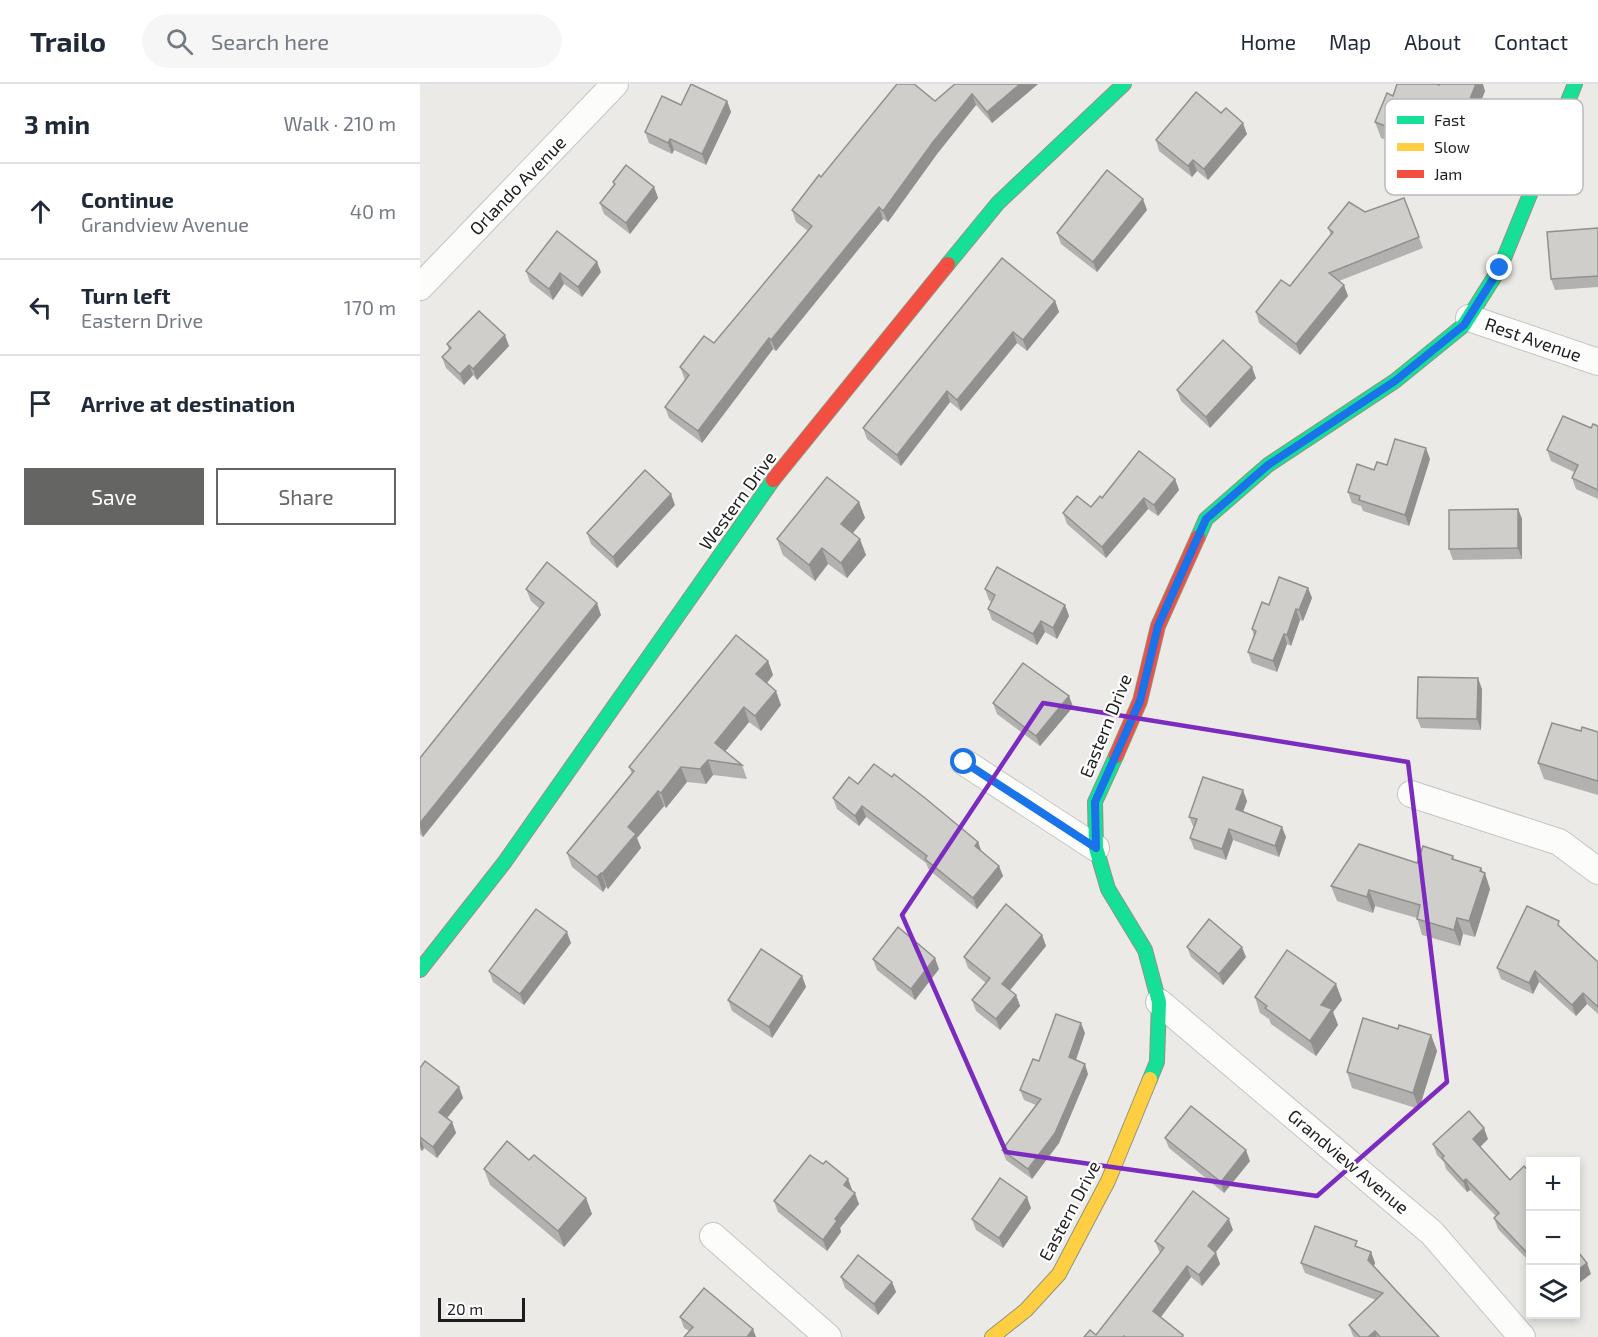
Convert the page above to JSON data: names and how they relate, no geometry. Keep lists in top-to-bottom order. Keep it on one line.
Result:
{"streets":{"street":["Orlando Avenue","Rest Avenue","Western Drive","Eastern Drive","Grandview Avenue"]},"crossings":[["Rest Avenue","Eastern Drive"],["Eastern Drive","Grandview Avenue"]],"legend":["Fast","Slow","Jam"],"scale_bar":"20 m","page":{"header":"Trailo","search":"Search here","nav":["Home","Map","About","Contact"],"heading":["3 min","Walk · 210 m"],"list":[["Continue","Grandview Avenue","40 m"],["Turn left","Eastern Drive","170 m"],"Arrive at destination"],"buttons":["Save","Share"],"map_buttons":["+","−"],"scale":"20 m"}}
